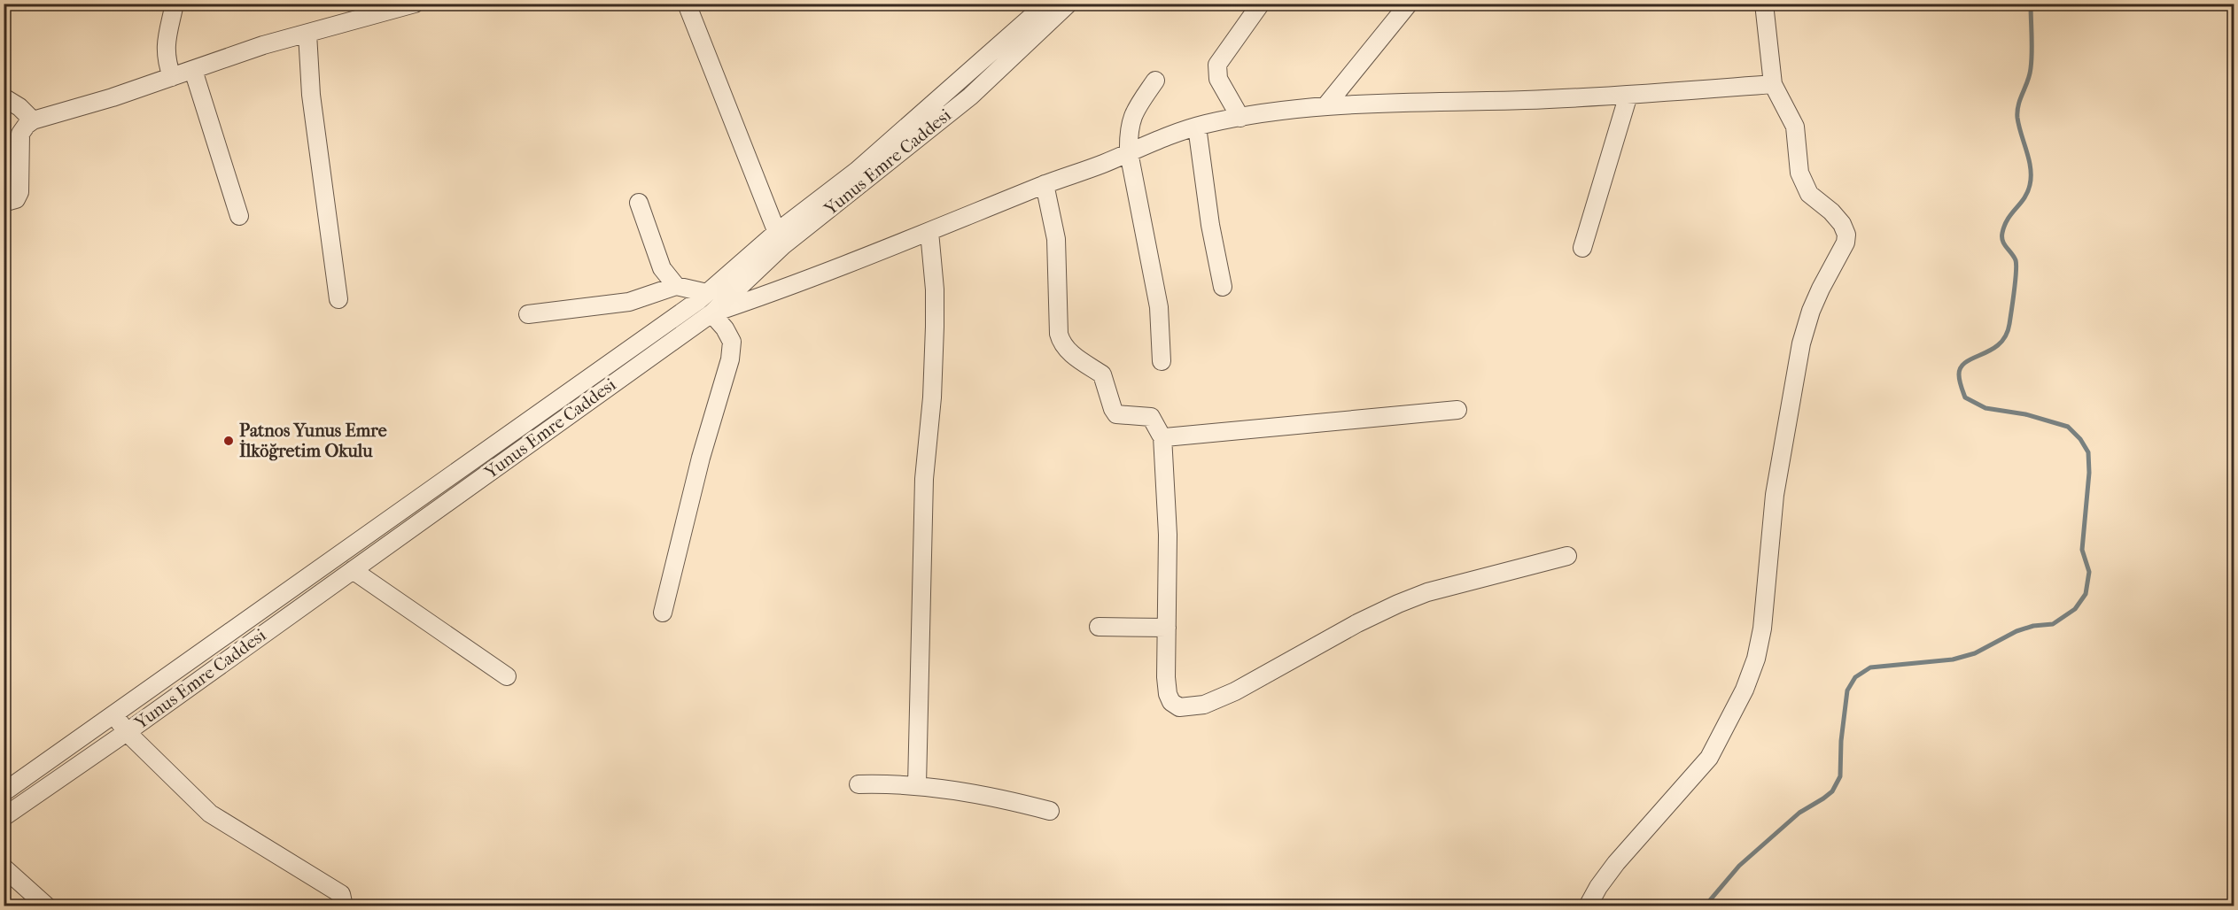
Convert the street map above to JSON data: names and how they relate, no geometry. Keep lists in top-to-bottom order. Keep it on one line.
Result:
{"streets":{"street":["Yunus Emre Caddesi"]},"places":["Patnos Yunus Emre İlköğretim Okulu"]}
